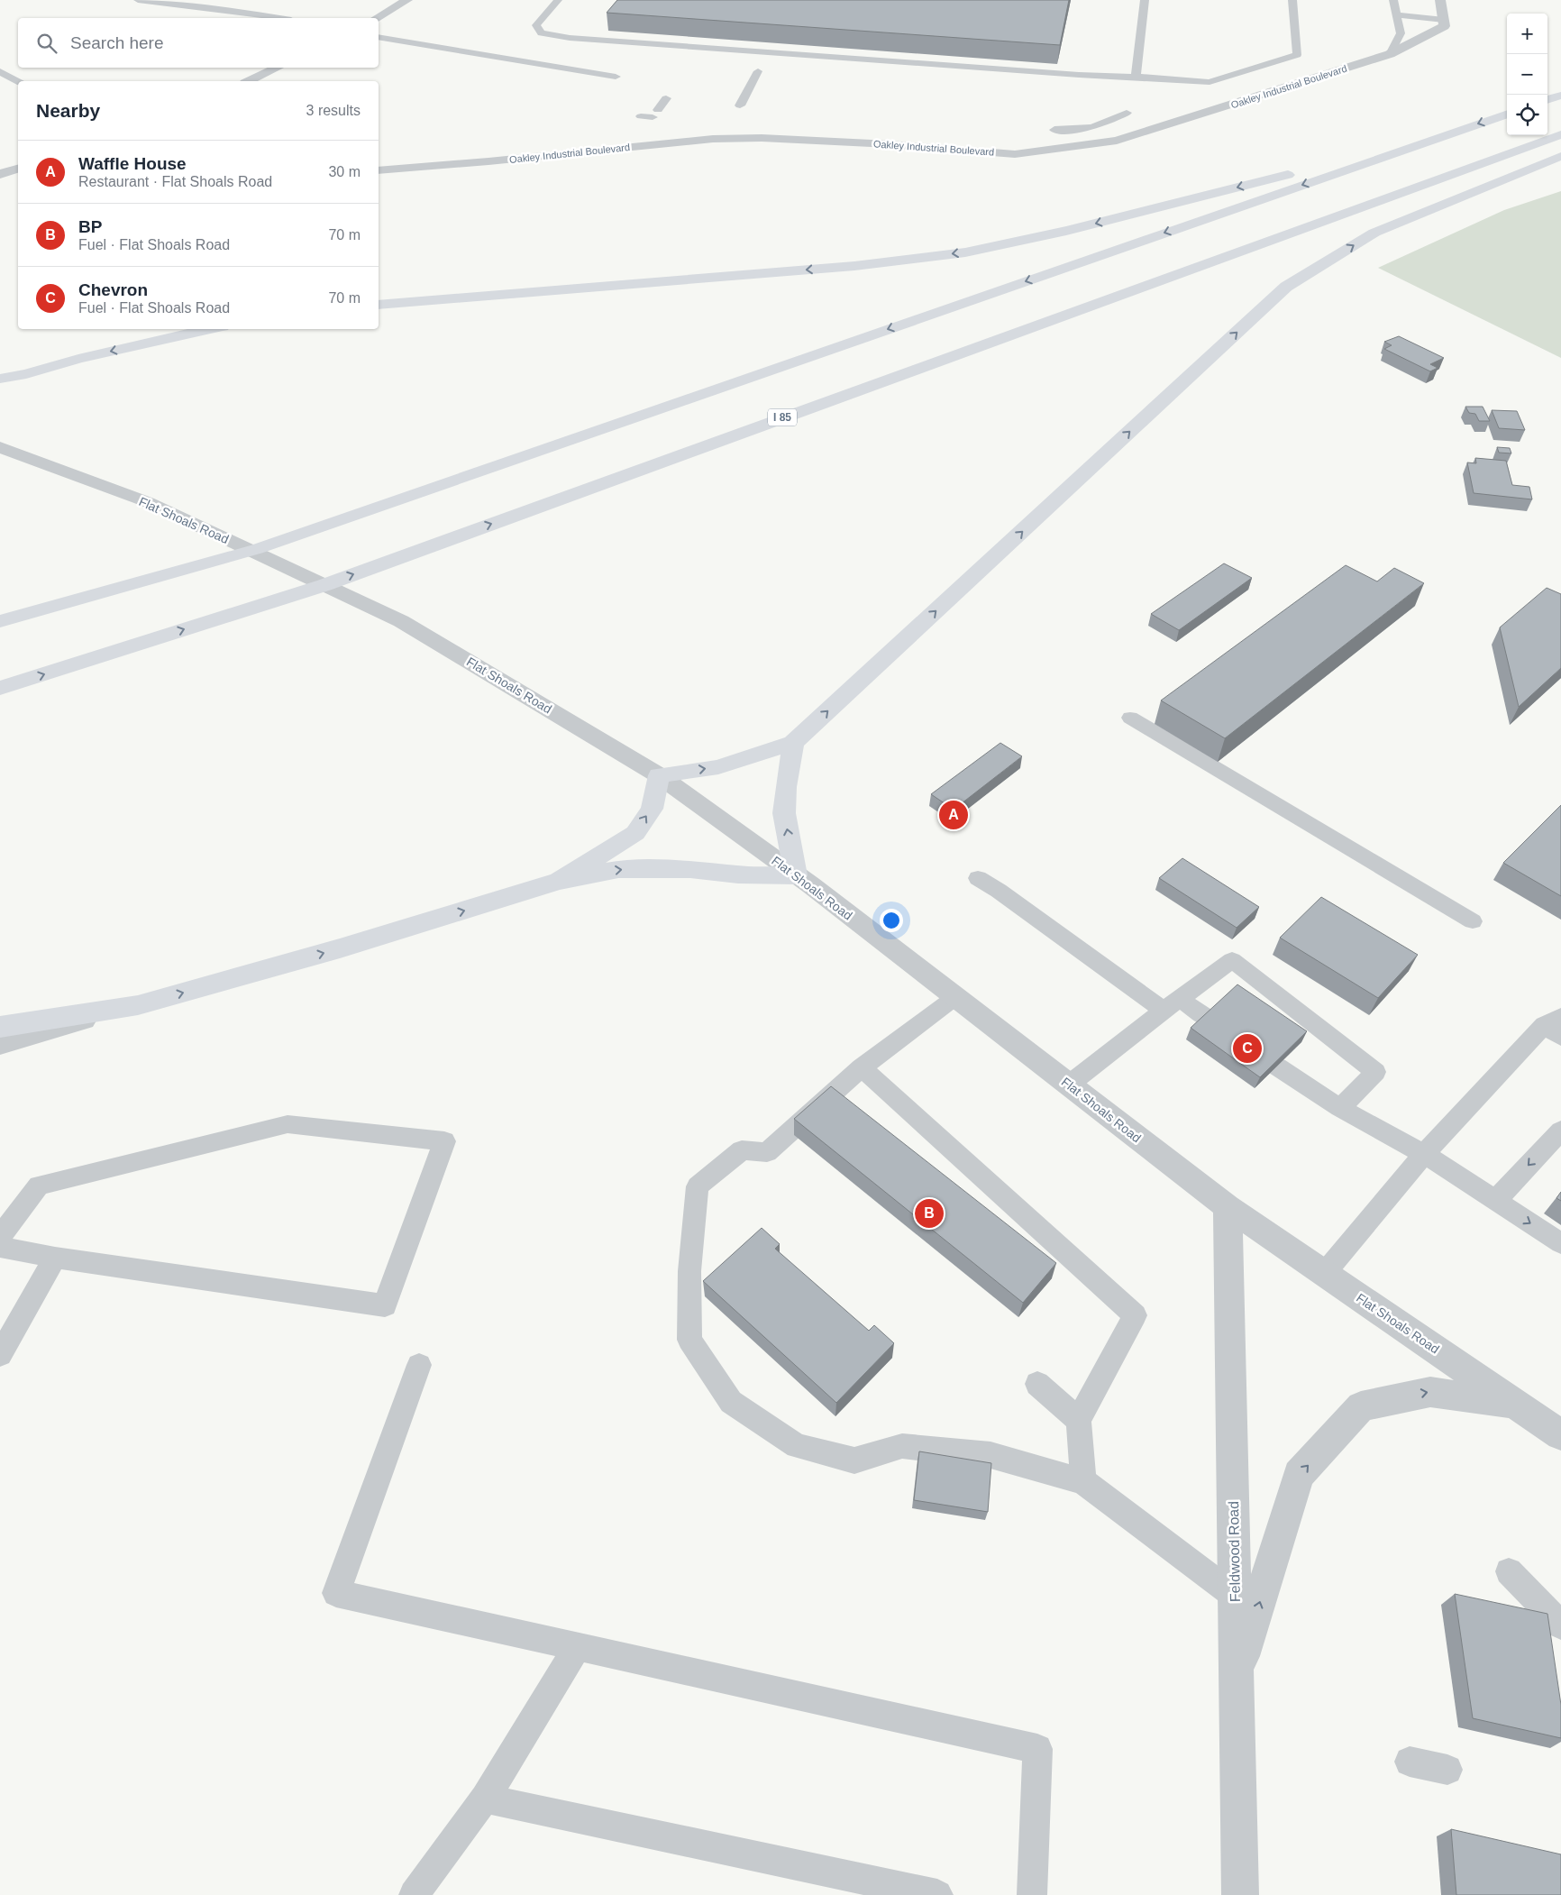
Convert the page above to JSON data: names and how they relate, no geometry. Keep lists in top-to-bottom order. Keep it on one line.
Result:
{"streets":{"highway":["I 85"],"street":["Oakley Industrial Boulevard","Flat Shoals Road","Feldwood Road"]},"crossings":[["Flat Shoals Road","Feldwood Road"]],"page":{"map_buttons":["+","−"],"search":"Search here","heading":["Nearby","3 results"],"list":[{"mark":"A","name":"Waffle House","note":"Restaurant · Flat Shoals Road","value":"30 m"},{"mark":"B","name":"BP","note":"Fuel · Flat Shoals Road","value":"70 m"},{"mark":"C","name":"Chevron","note":"Fuel · Flat Shoals Road","value":"70 m"}],"pins":["A","C","B"]}}
